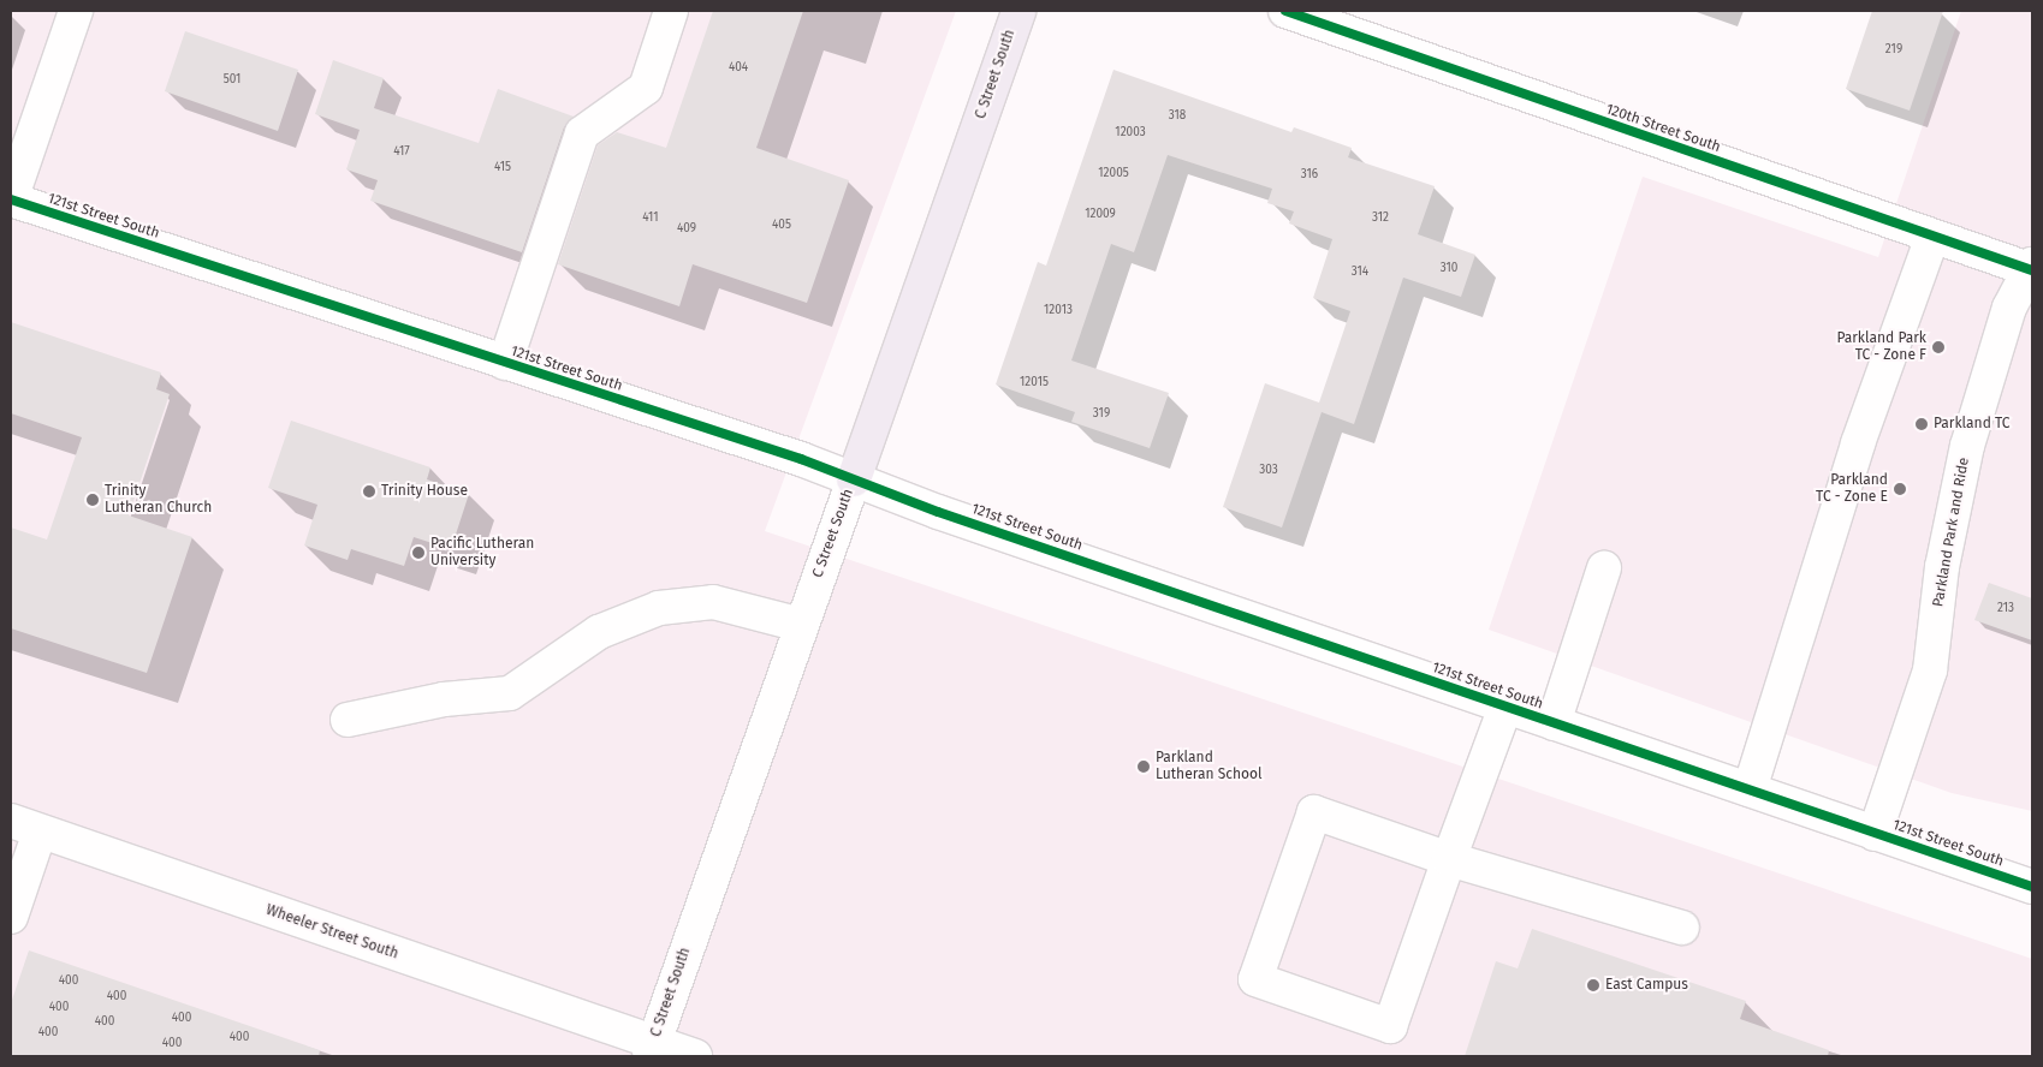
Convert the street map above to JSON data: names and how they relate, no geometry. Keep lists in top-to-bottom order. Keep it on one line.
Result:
{"streets":{"main road":["C Street South"],"street":["120th Street South","121st Street South","Parkland Park and Ride","Wheeler Street South"]},"crossings":[["C Street South","121st Street South"],["C Street South","Wheeler Street South"],["120th Street South","Parkland Park and Ride"],["121st Street South","Parkland Park and Ride"]],"places":["Parkland Park TC - Zone F","Parkland TC","Parkland TC - Zone E","Trinity House","Trinity Lutheran Church","Pacific Lutheran University","Parkland Lutheran School","East Campus"],"house_numbers":["219","404","501","318","12003","417","415","12005","316","12009","411","312","405","409","310","314","12013","12015","319","303","213","400","400","400","400","400","400","400","400"]}
